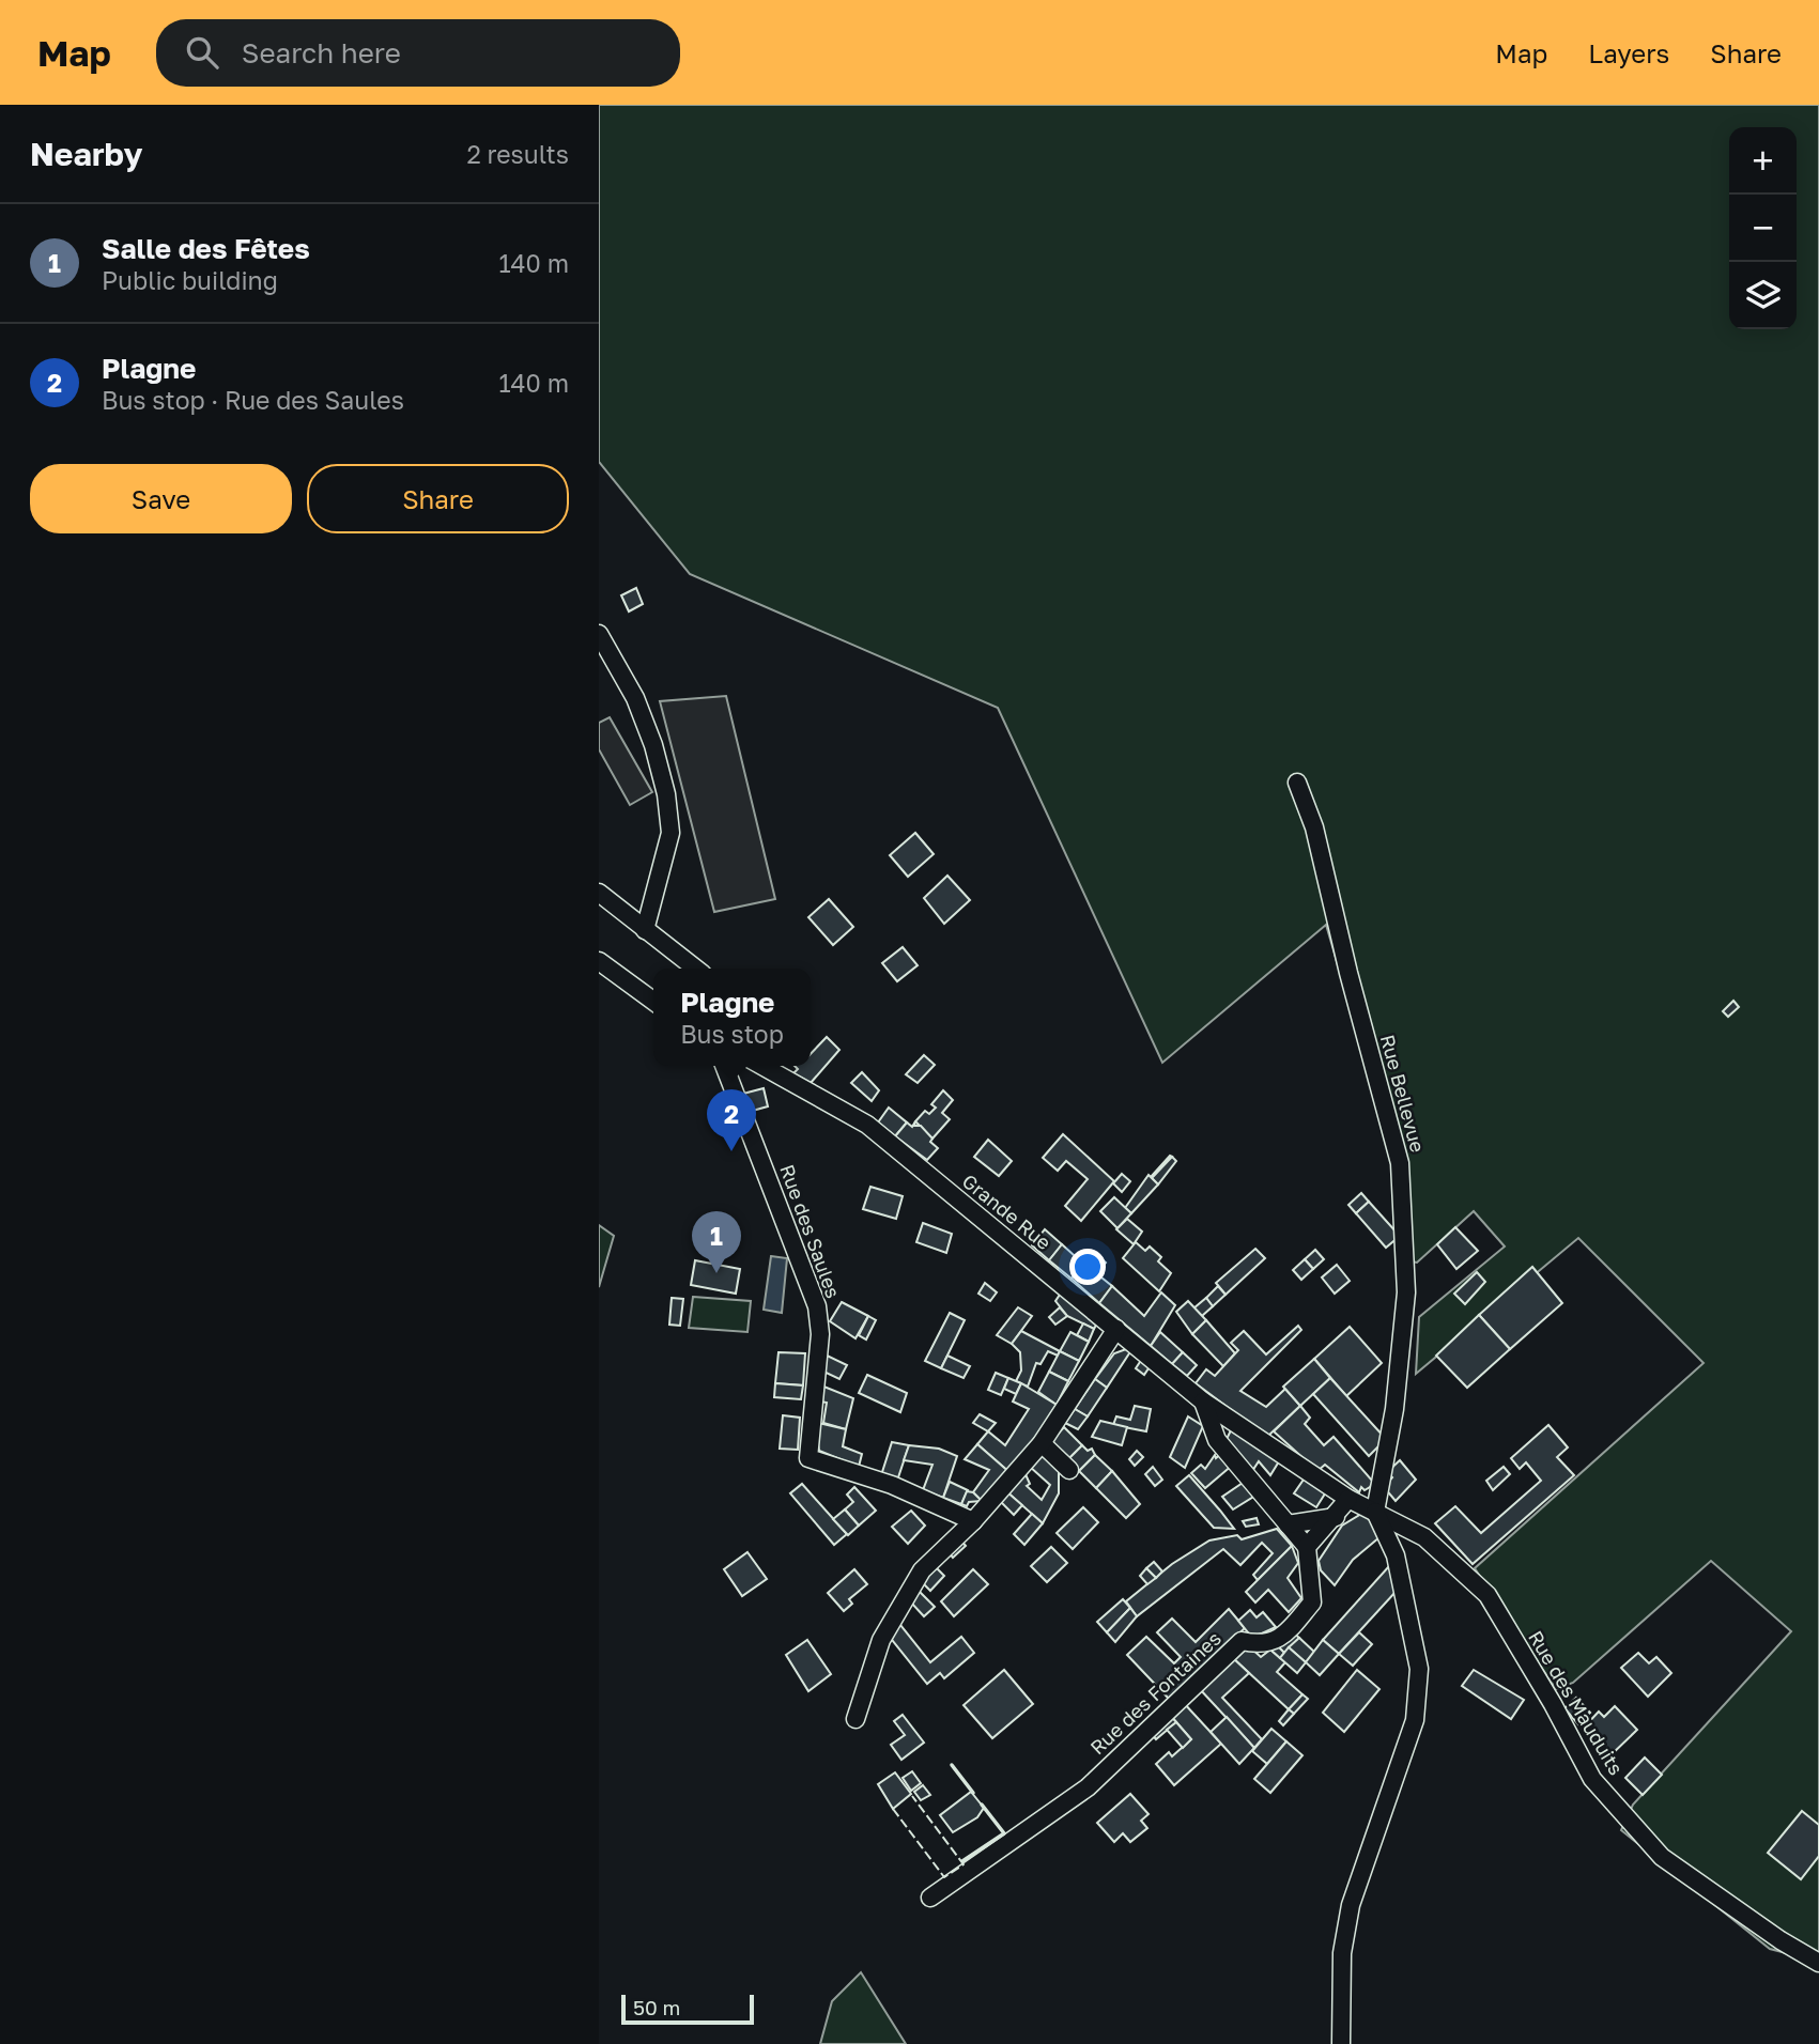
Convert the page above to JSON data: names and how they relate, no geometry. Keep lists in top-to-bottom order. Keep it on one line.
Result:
{"streets":{"street":["Rue Bellevue","Grande Rue","Rue des Saules","Rue des Fontaines","Rue des Mauduits"]},"crossings":[["Rue Bellevue","Grande Rue"],["Rue Bellevue","Rue des Mauduits"],["Grande Rue","Rue des Mauduits"]],"scale_bar":"50 m","page":{"header":"Map","search":"Search here","nav":["Map","Layers","Share"],"heading":["Nearby","2 results"],"map_buttons":["+","−"],"list":[{"mark":"1","name":"Salle des Fêtes","note":"Public building","value":"140 m"},{"mark":"2","name":"Plagne","note":"Bus stop · Rue des Saules","value":"140 m"}],"buttons":["Save","Share"],"popup":["Plagne","Bus stop"],"pins":["2","1"],"scale":"50 m"}}
